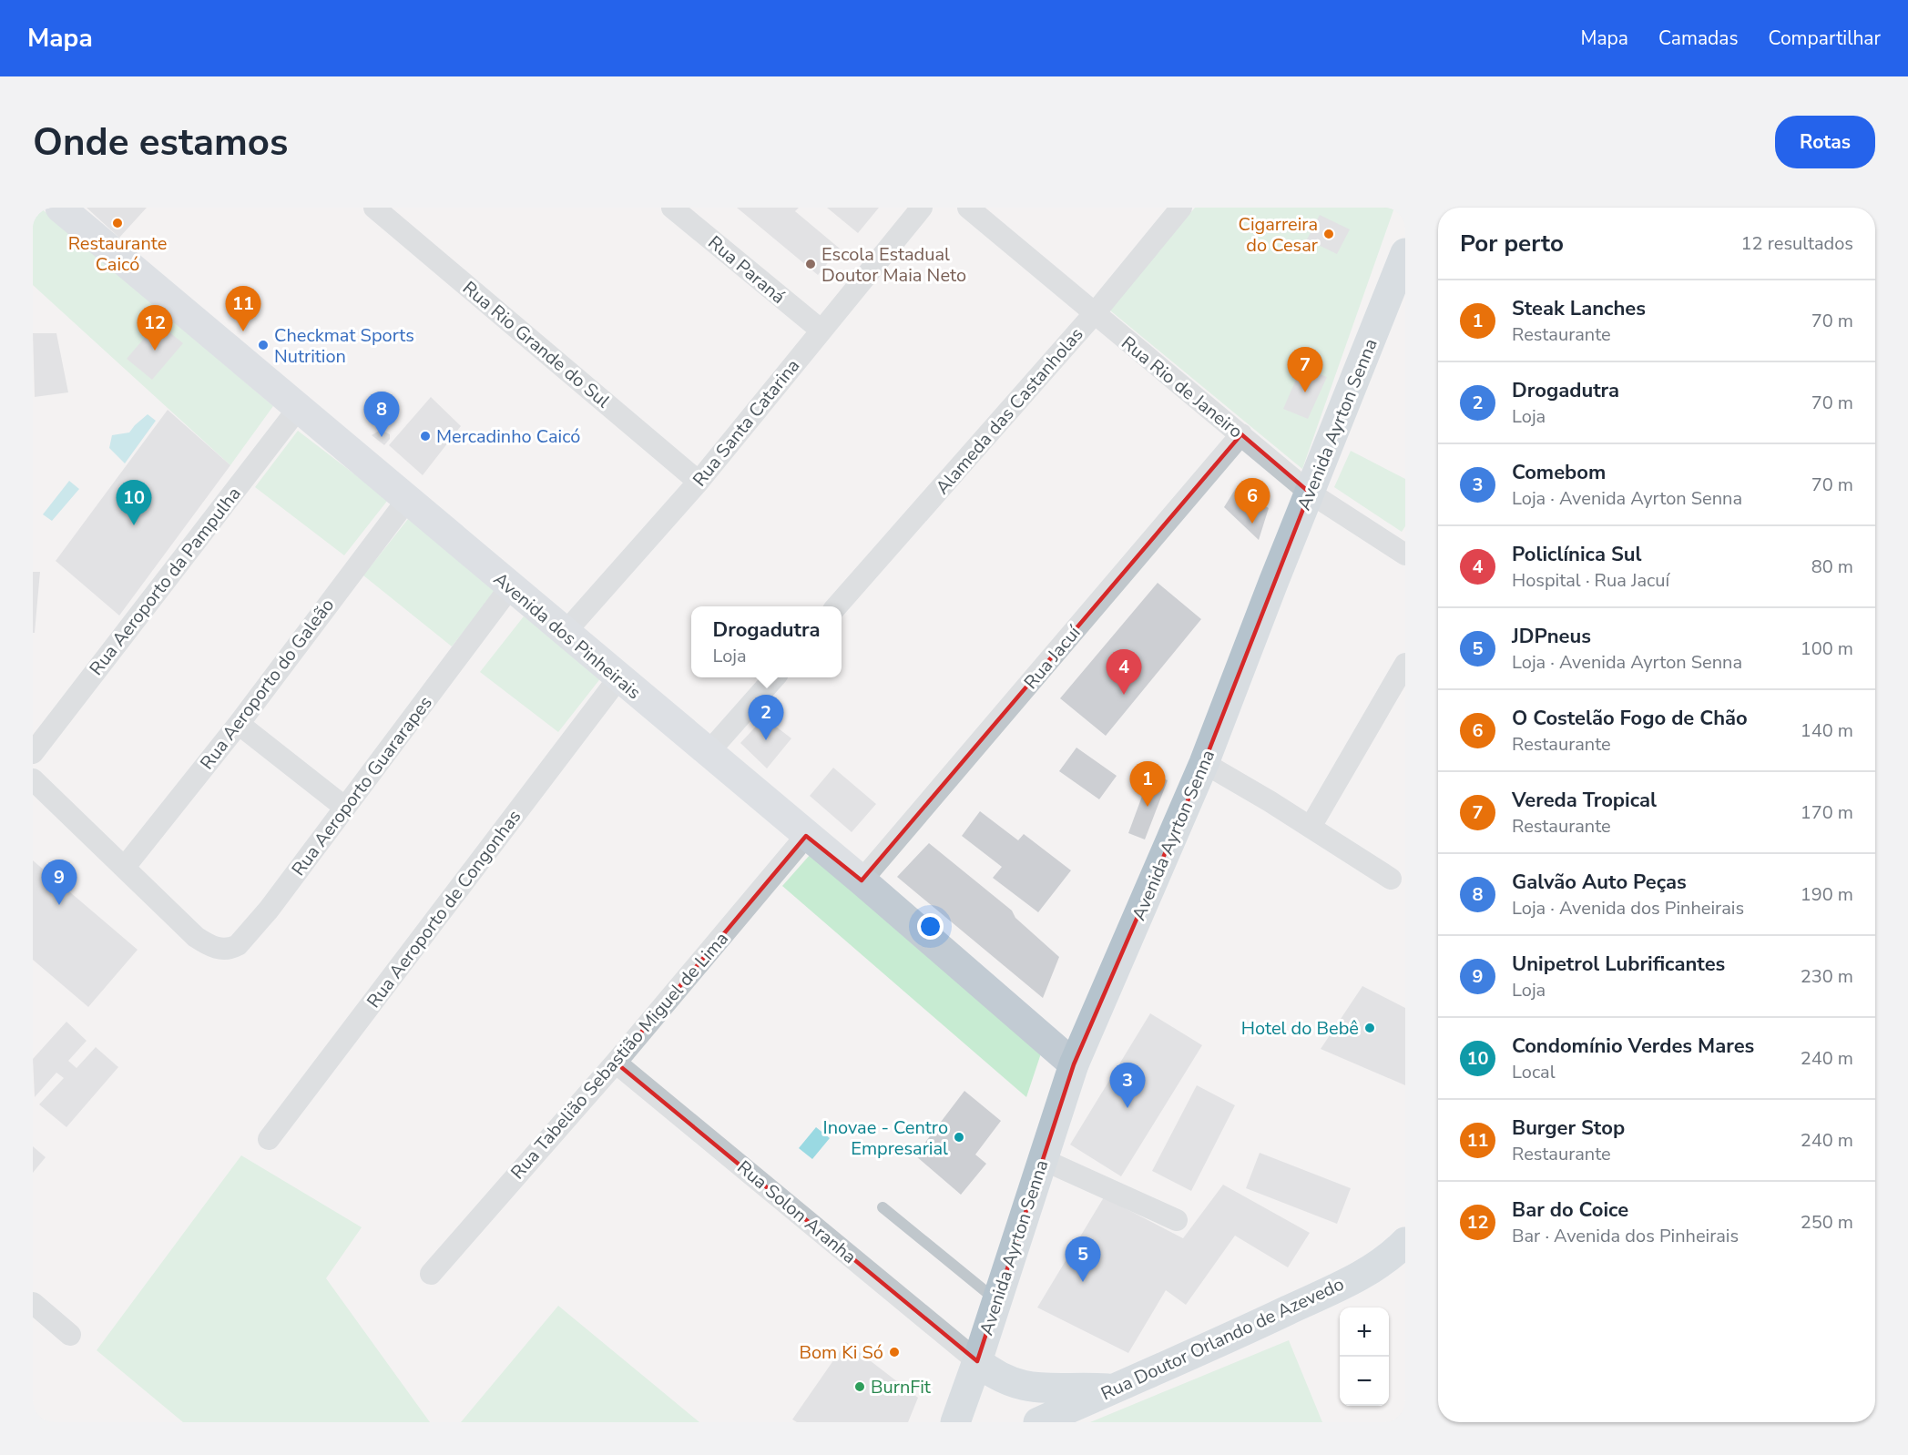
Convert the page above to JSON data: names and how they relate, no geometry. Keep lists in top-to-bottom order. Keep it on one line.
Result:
{"streets":{"main road":["Avenida Ayrton Senna","Avenida dos Pinheirais","Rua Doutor Orlando de Azevedo"],"street":["Rua Paraná","Rua Rio Grande do Sul","Rua Rio de Janeiro","Alameda das Castanholas","Rua Santa Catarina","Rua Aeroporto da Pampulha","Rua Jacuí","Rua Aeroporto do Galeão","Rua Aeroporto Guararapes","Rua Aeroporto de Congonhas","Rua Tabelião Sebastião Miguel de Lima","Rua Solon Aranha"]},"crossings":[["Rua Paraná","Rua Santa Catarina"],["Rua Rio Grande do Sul","Rua Santa Catarina"],["Rua Rio de Janeiro","Alameda das Castanholas"],["Rua Rio de Janeiro","Avenida Ayrton Senna"],["Rua Rio de Janeiro","Rua Jacuí"],["Rua Santa Catarina","Avenida dos Pinheirais"],["Avenida Ayrton Senna","Avenida dos Pinheirais"],["Avenida Ayrton Senna","Rua Solon Aranha"],["Rua Aeroporto da Pampulha","Avenida dos Pinheirais"],["Avenida dos Pinheirais","Rua Jacuí"],["Avenida dos Pinheirais","Rua Aeroporto do Galeão"],["Avenida dos Pinheirais","Rua Aeroporto Guararapes"],["Avenida dos Pinheirais","Rua Aeroporto de Congonhas"],["Avenida dos Pinheirais","Rua Tabelião Sebastião Miguel de Lima"],["Rua Aeroporto do Galeão","Rua Aeroporto Guararapes"],["Rua Tabelião Sebastião Miguel de Lima","Rua Solon Aranha"]],"places":["Restaurante Caicó","Cigarreira do Cesar","Escola Estadual Doutor Maia Neto","Checkmat Sports Nutrition","Mercadinho Caicó","Hotel do Bebê","Inovae - Centro Empresarial","Bom Ki Só","BurnFit"],"page":{"header":"Mapa","nav":["Mapa","Camadas","Compartilhar"],"buttons":"Rotas","title":"Onde estamos","heading":["Por perto","12 resultados"],"list":[{"mark":"1","name":"Steak Lanches","note":"Restaurante","value":"70 m"},{"mark":"2","name":"Drogadutra","note":"Loja","value":"70 m"},{"mark":"3","name":"Comebom","note":"Loja · Avenida Ayrton Senna","value":"70 m"},{"mark":"4","name":"Policlínica Sul","note":"Hospital · Rua Jacuí","value":"80 m"},{"mark":"5","name":"JDPneus","note":"Loja · Avenida Ayrton Senna","value":"100 m"},{"mark":"6","name":"O Costelão Fogo de Chão","note":"Restaurante","value":"140 m"},{"mark":"7","name":"Vereda Tropical","note":"Restaurante","value":"170 m"},{"mark":"8","name":"Galvão Auto Peças","note":"Loja · Avenida dos Pinheirais","value":"190 m"},{"mark":"9","name":"Unipetrol Lubrificantes","note":"Loja","value":"230 m"},{"mark":"10","name":"Condomínio Verdes Mares","note":"Local","value":"240 m"},{"mark":"11","name":"Burger Stop","note":"Restaurante","value":"240 m"},{"mark":"12","name":"Bar do Coice","note":"Bar · Avenida dos Pinheirais","value":"250 m"}],"pins":["11","12","7","8","6","10","4","2","1","9","3","5"],"popup":["Drogadutra","Loja"],"map_buttons":["+","−"]}}
